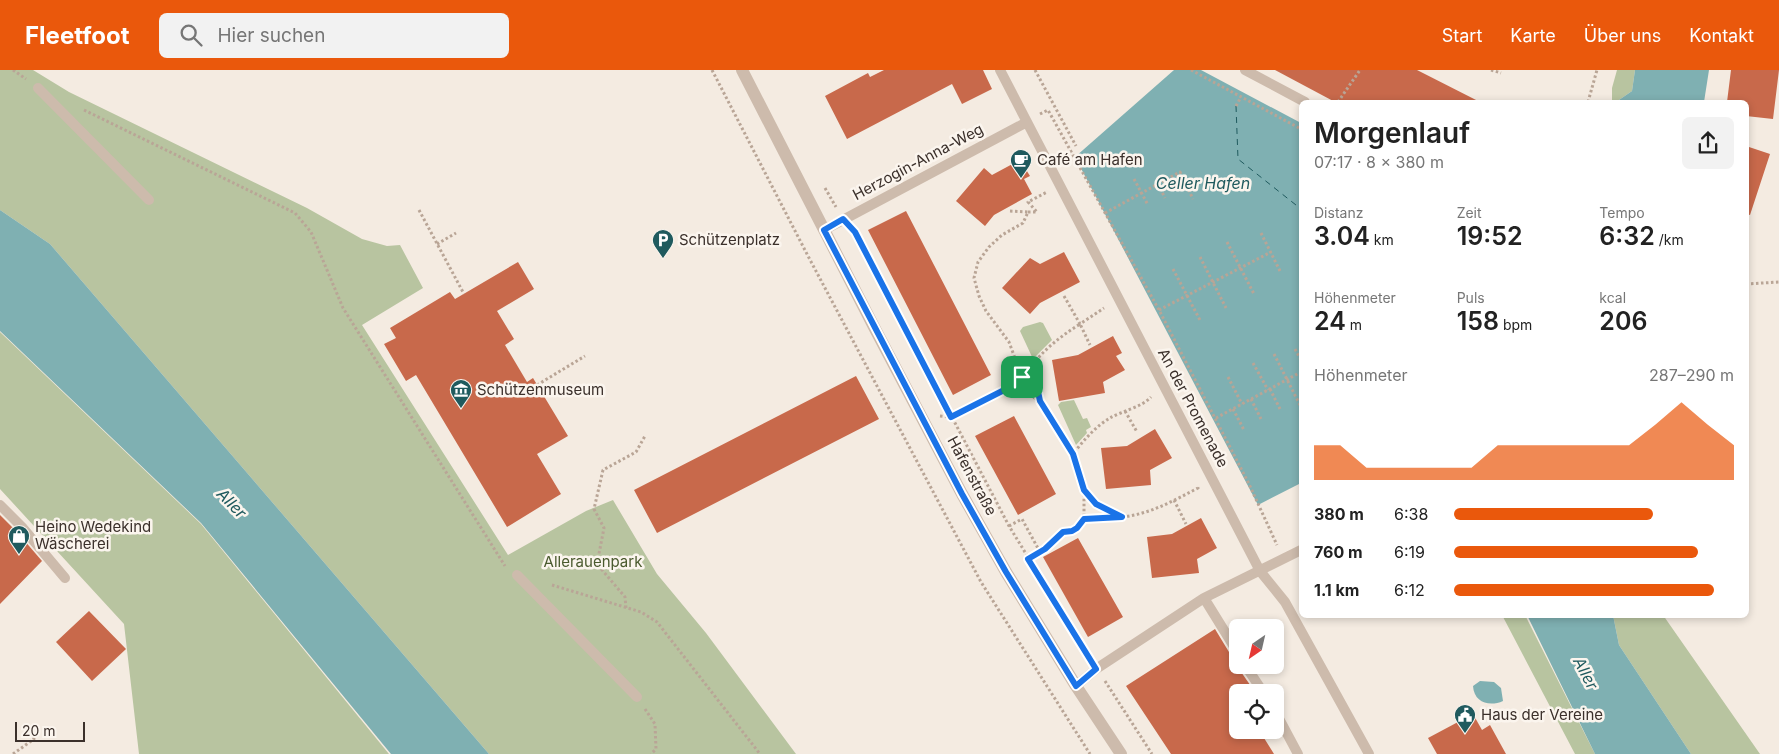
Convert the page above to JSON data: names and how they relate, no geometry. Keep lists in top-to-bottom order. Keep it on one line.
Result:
{"streets":{"street":["Hafenstraße"],"lane":["Herzogin-Anna-Weg","An der Promenade"]},"crossings":[["Herzogin-Anna-Weg","An der Promenade"],["Herzogin-Anna-Weg","Hafenstraße"]],"water":["Celler Hafen","Aller"],"parks":["Allerauenpark"],"places":{"cafe":["Café am Hafen"],"parking":["Schützenplatz"],"museum":["Schützenmuseum"],"shop":["Heino Wedekind Wäscherei"],"public building":["Haus der Vereine"]},"scale_bar":"20 m","north":"bottom left","page":{"header":"Fleetfoot","search":"Hier suchen","nav":["Start","Karte","Über uns","Kontakt"],"heading":["Morgenlauf","07:17 · 8 × 380 m"],"stats":[["Distanz","3.04 km"],["Zeit","19:52"],["Tempo","6:32 /km"],["Höhenmeter","24 m"],["Puls","158 bpm"],["kcal","206"]],"chart":["Höhenmeter","287–290 m"],"list":[{"name":"380 m","note":"6:38"},{"name":"760 m","note":"6:19"},{"name":"1.1 km","note":"6:12"}],"scale":"20 m"}}
